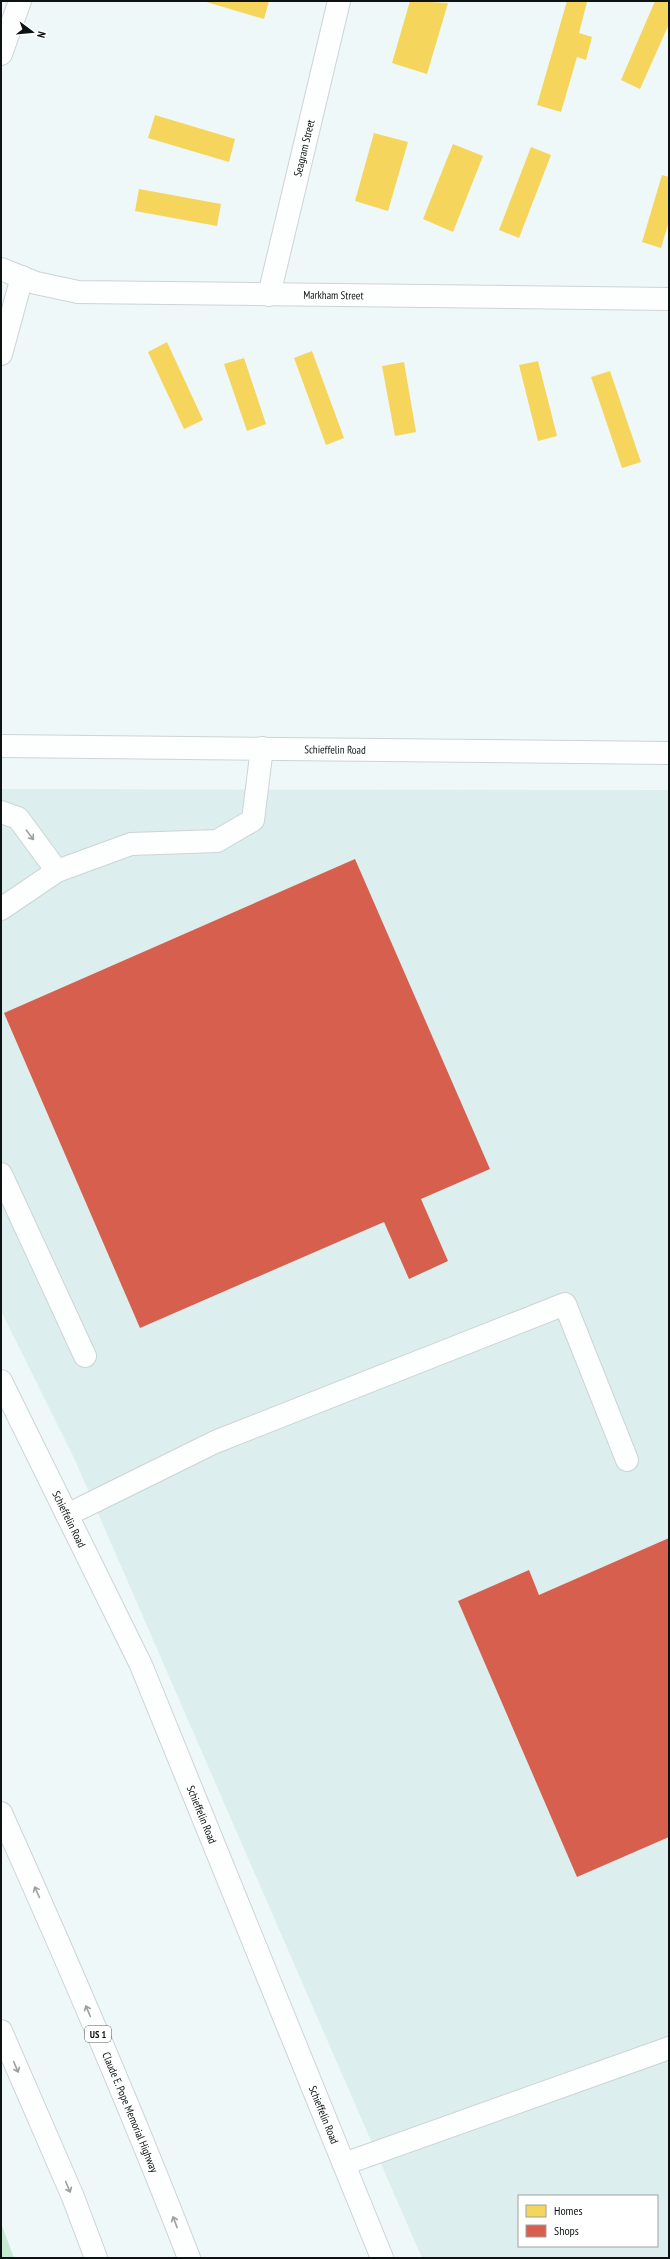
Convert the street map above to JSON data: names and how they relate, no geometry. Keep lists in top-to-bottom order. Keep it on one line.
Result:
{"streets":{"main road":["Seagram Street","Markham Street","Schieffelin Road","US 1","Claude E. Pope Memorial Highway"]},"crossings":[["Seagram Street","Markham Street"]],"legend":["Homes","Shops"],"north":"right"}
